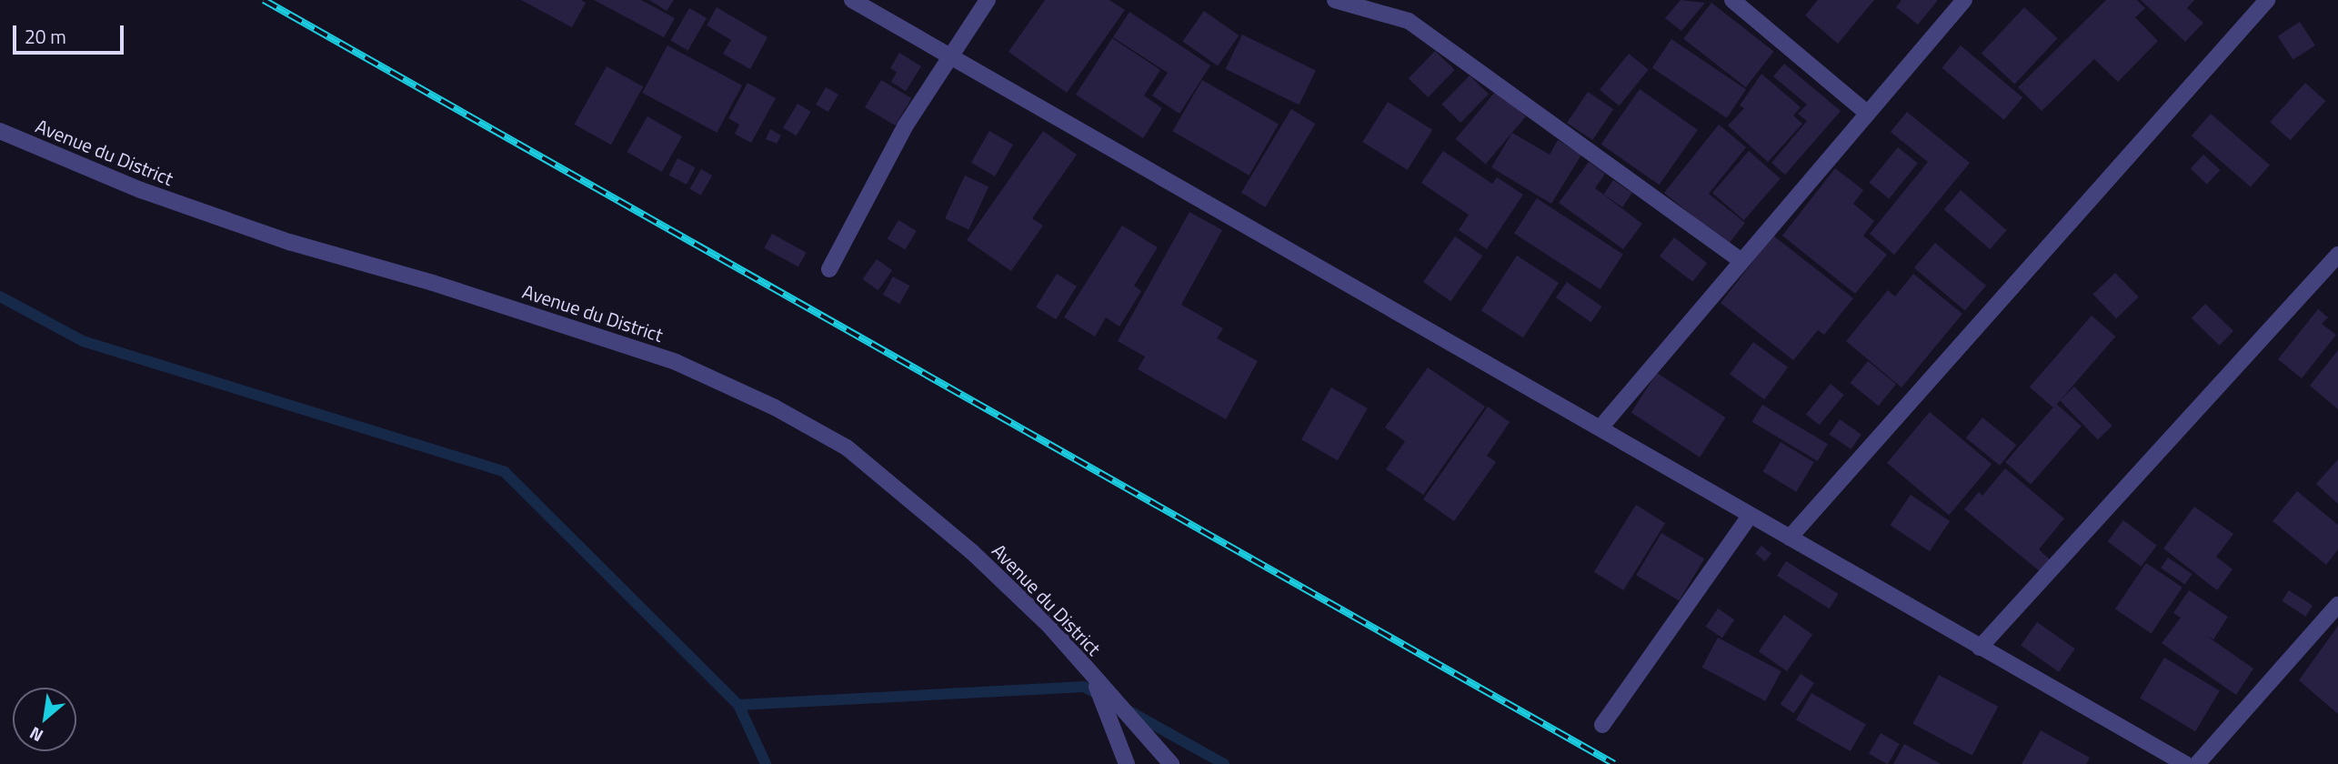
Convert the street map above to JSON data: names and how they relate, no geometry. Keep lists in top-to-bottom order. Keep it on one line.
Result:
{"streets":{"street":["Avenue du District"]},"scale_bar":"20 m","north":"bottom left"}
